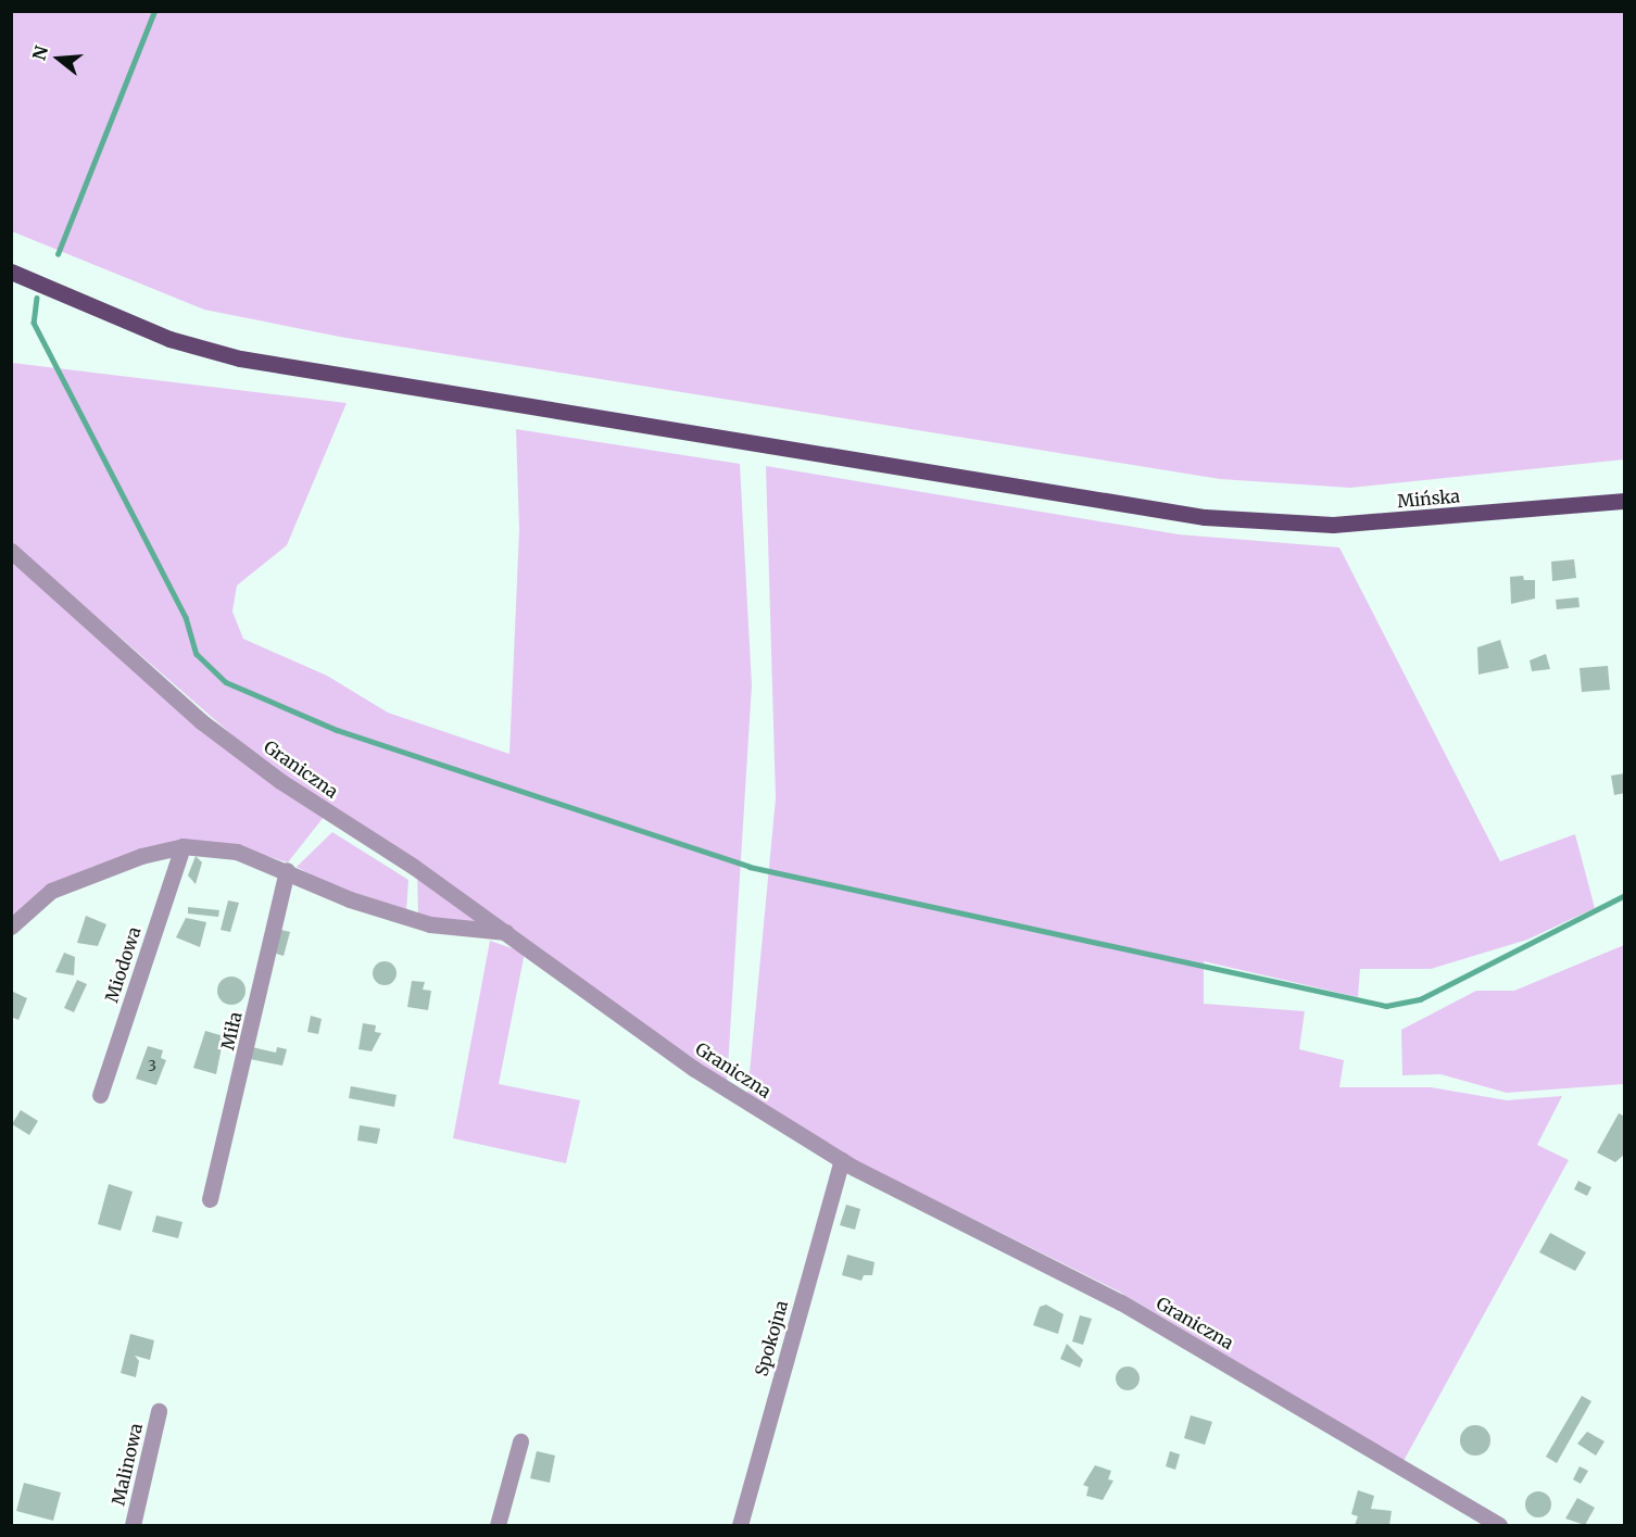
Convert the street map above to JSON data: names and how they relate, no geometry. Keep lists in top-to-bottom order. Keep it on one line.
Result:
{"streets":{"main road":["Mińska"],"street":["Graniczna","Miodowa","Miła","Spokojna","Malinowa"]},"crossings":[["Graniczna","Spokojna"]],"house_numbers":["3"],"north":"left"}
